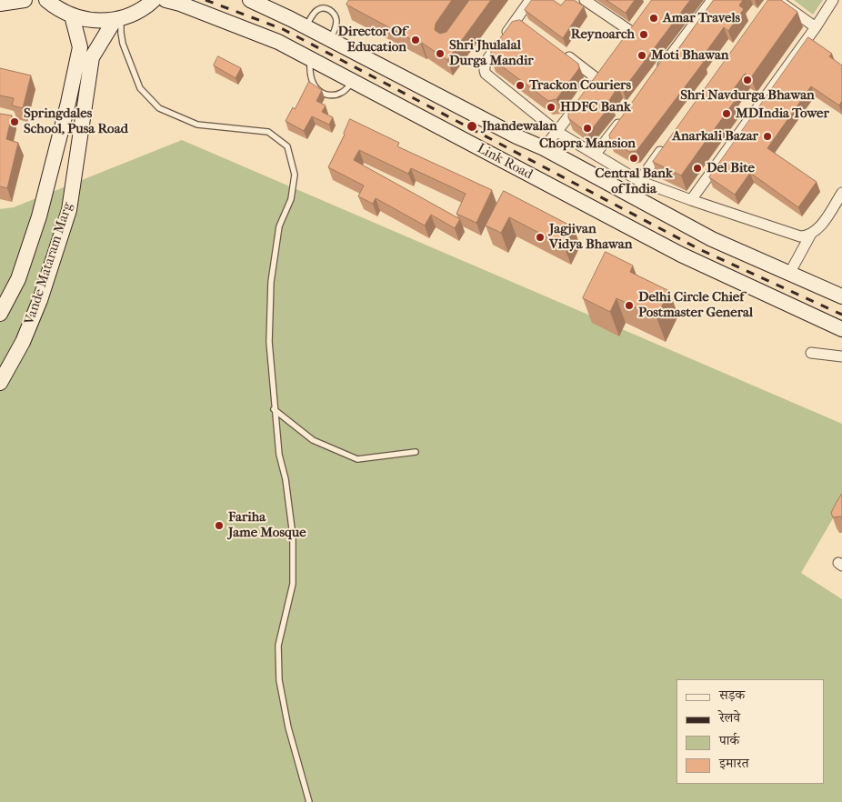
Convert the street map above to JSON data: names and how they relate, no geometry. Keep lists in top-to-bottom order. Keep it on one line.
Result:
{"streets":{"main road":["Link Road","Vande Mataram Marg"]},"places":["Amar Travels","Reynoarch","Director Of Education","Shri Jhulalal Durga Mandir","Moti Bhawan","Shri Navdurga Bhawan","Trackon Couriers","HDFC Bank","MDIndia Tower","Springdales School, Pusa Road","Jhandewalan","Chopra Mansion","Anarkali Bazar","Central Bank of India","Del Bite","Jagjivan Vidya Bhawan","Delhi Circle Chief Postmaster General","Fariha Jame Mosque"],"legend":["सड़क","रेलवे","पार्क","इमारत"]}
